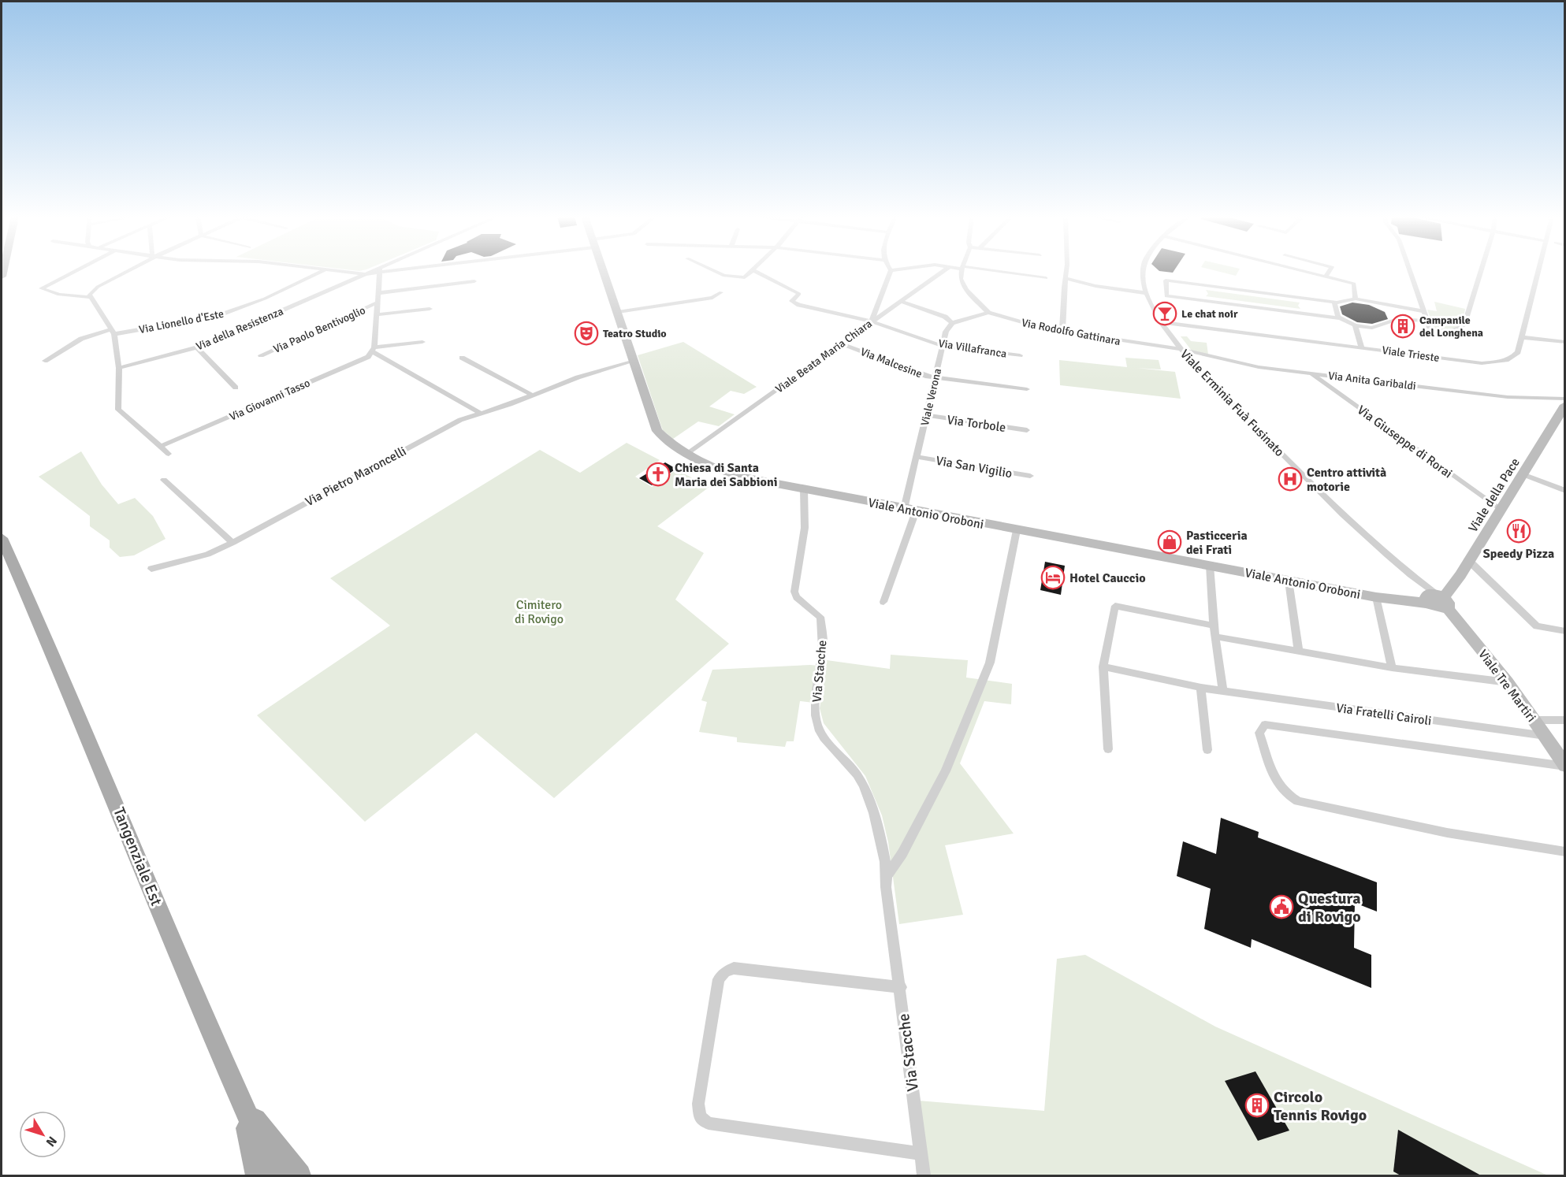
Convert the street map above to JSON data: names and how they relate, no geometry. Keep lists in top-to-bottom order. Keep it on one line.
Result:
{"streets":{"main road":["Tangenziale Est"],"street":["Via Lionello d'Este","Via della Resistenza","Via Paolo Bentivoglio","Via Rodolfo Gattinara","Via Villafranca","Viale Trieste","Viale Beata Maria Chiara","Via Malcesine","Via Anita Garibaldi","Viale Verona","Via Giovanni Tasso","Viale Erminia Fuà Fusinato","Via Torbole","Via Giuseppe di Rorai","Via San Vigilio","Via Pietro Maroncelli","Viale della Pace","Viale Antonio Oroboni","Via Stacche","Viale Tre Martiri","Via Fratelli Cairoli"]},"crossings":[["Via Rodolfo Gattinara","Via Anita Garibaldi"],["Via Rodolfo Gattinara","Viale Erminia Fuà Fusinato"],["Via Villafranca","Viale Beata Maria Chiara"],["Via Villafranca","Viale Verona"],["Viale Trieste","Viale Erminia Fuà Fusinato"],["Viale Beata Maria Chiara","Via Malcesine"],["Viale Beata Maria Chiara","Viale Antonio Oroboni"],["Via Malcesine","Viale Verona"],["Via Anita Garibaldi","Viale Erminia Fuà Fusinato"],["Via Anita Garibaldi","Via Giuseppe di Rorai"],["Viale Verona","Via Torbole"],["Viale Verona","Via San Vigilio"],["Viale Verona","Viale Antonio Oroboni"],["Viale Erminia Fuà Fusinato","Viale della Pace"],["Viale Erminia Fuà Fusinato","Viale Antonio Oroboni"],["Viale Erminia Fuà Fusinato","Viale Tre Martiri"],["Via Giuseppe di Rorai","Viale della Pace"],["Via Pietro Maroncelli","Viale Antonio Oroboni"],["Viale della Pace","Viale Antonio Oroboni"],["Viale della Pace","Viale Tre Martiri"],["Viale Antonio Oroboni","Via Stacche"],["Viale Antonio Oroboni","Viale Tre Martiri"],["Viale Tre Martiri","Via Fratelli Cairoli"]],"parks":["Cimitero di Rovigo"],"places":{"bar":["Le chat noir"],"building":["Campanile del Longhena","Circolo Tennis Rovigo"],"theatre":["Teatro Studio"],"church":["Chiesa di Santa Maria dei Sabbioni"],"hospital":["Centro attività motorie"],"restaurant":["Speedy Pizza"],"shop":["Pasticceria dei Frati"],"hotel":["Hotel Cauccio"],"public building":["Questura di Rovigo"]},"north":"bottom right"}
